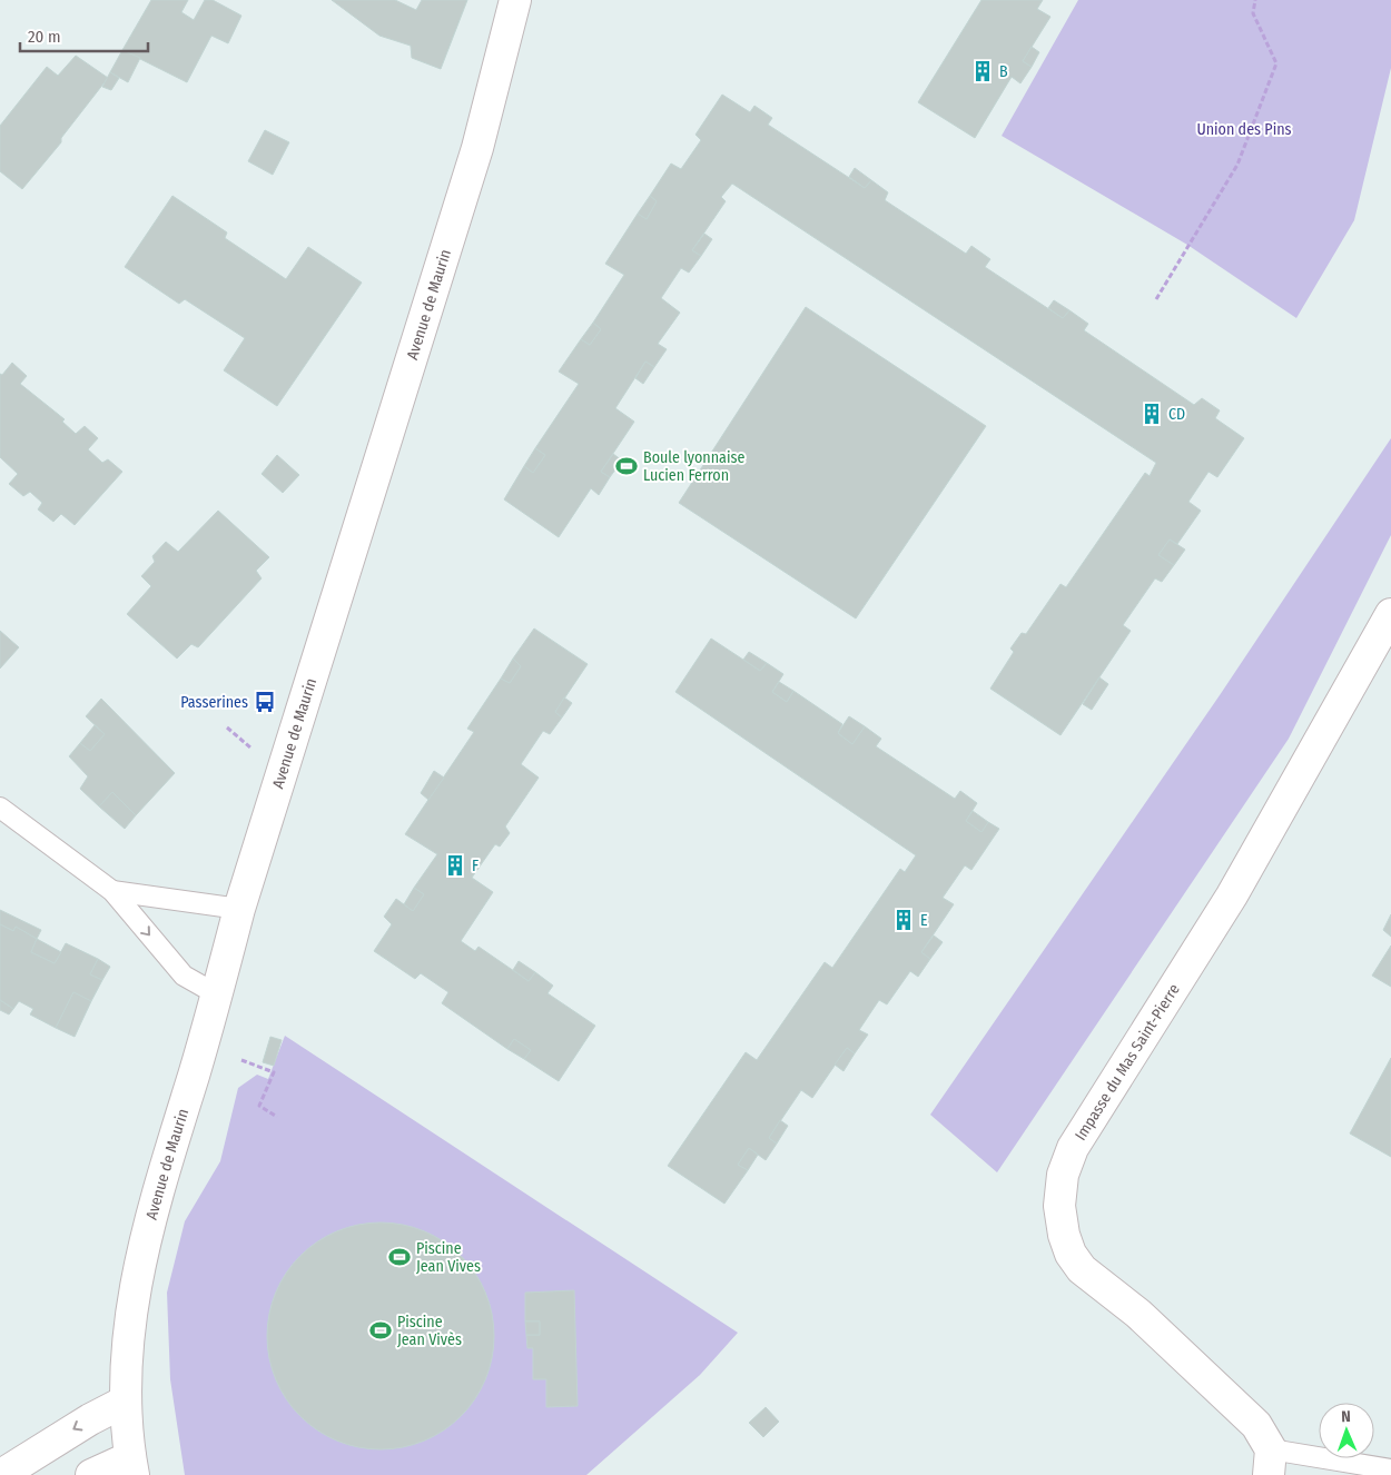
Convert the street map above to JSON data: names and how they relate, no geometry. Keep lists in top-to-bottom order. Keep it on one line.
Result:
{"streets":{"street":["Avenue de Maurin","Impasse du Mas Saint-Pierre"]},"parks":["Union des Pins"],"places":{"building":["B","CD","F","E"],"sports":["Boule lyonnaise Lucien Ferron","Piscine Jean Vives","Piscine Jean Vivès"],"bus stop":["Passerines"]},"scale_bar":"20 m","north":"top"}
